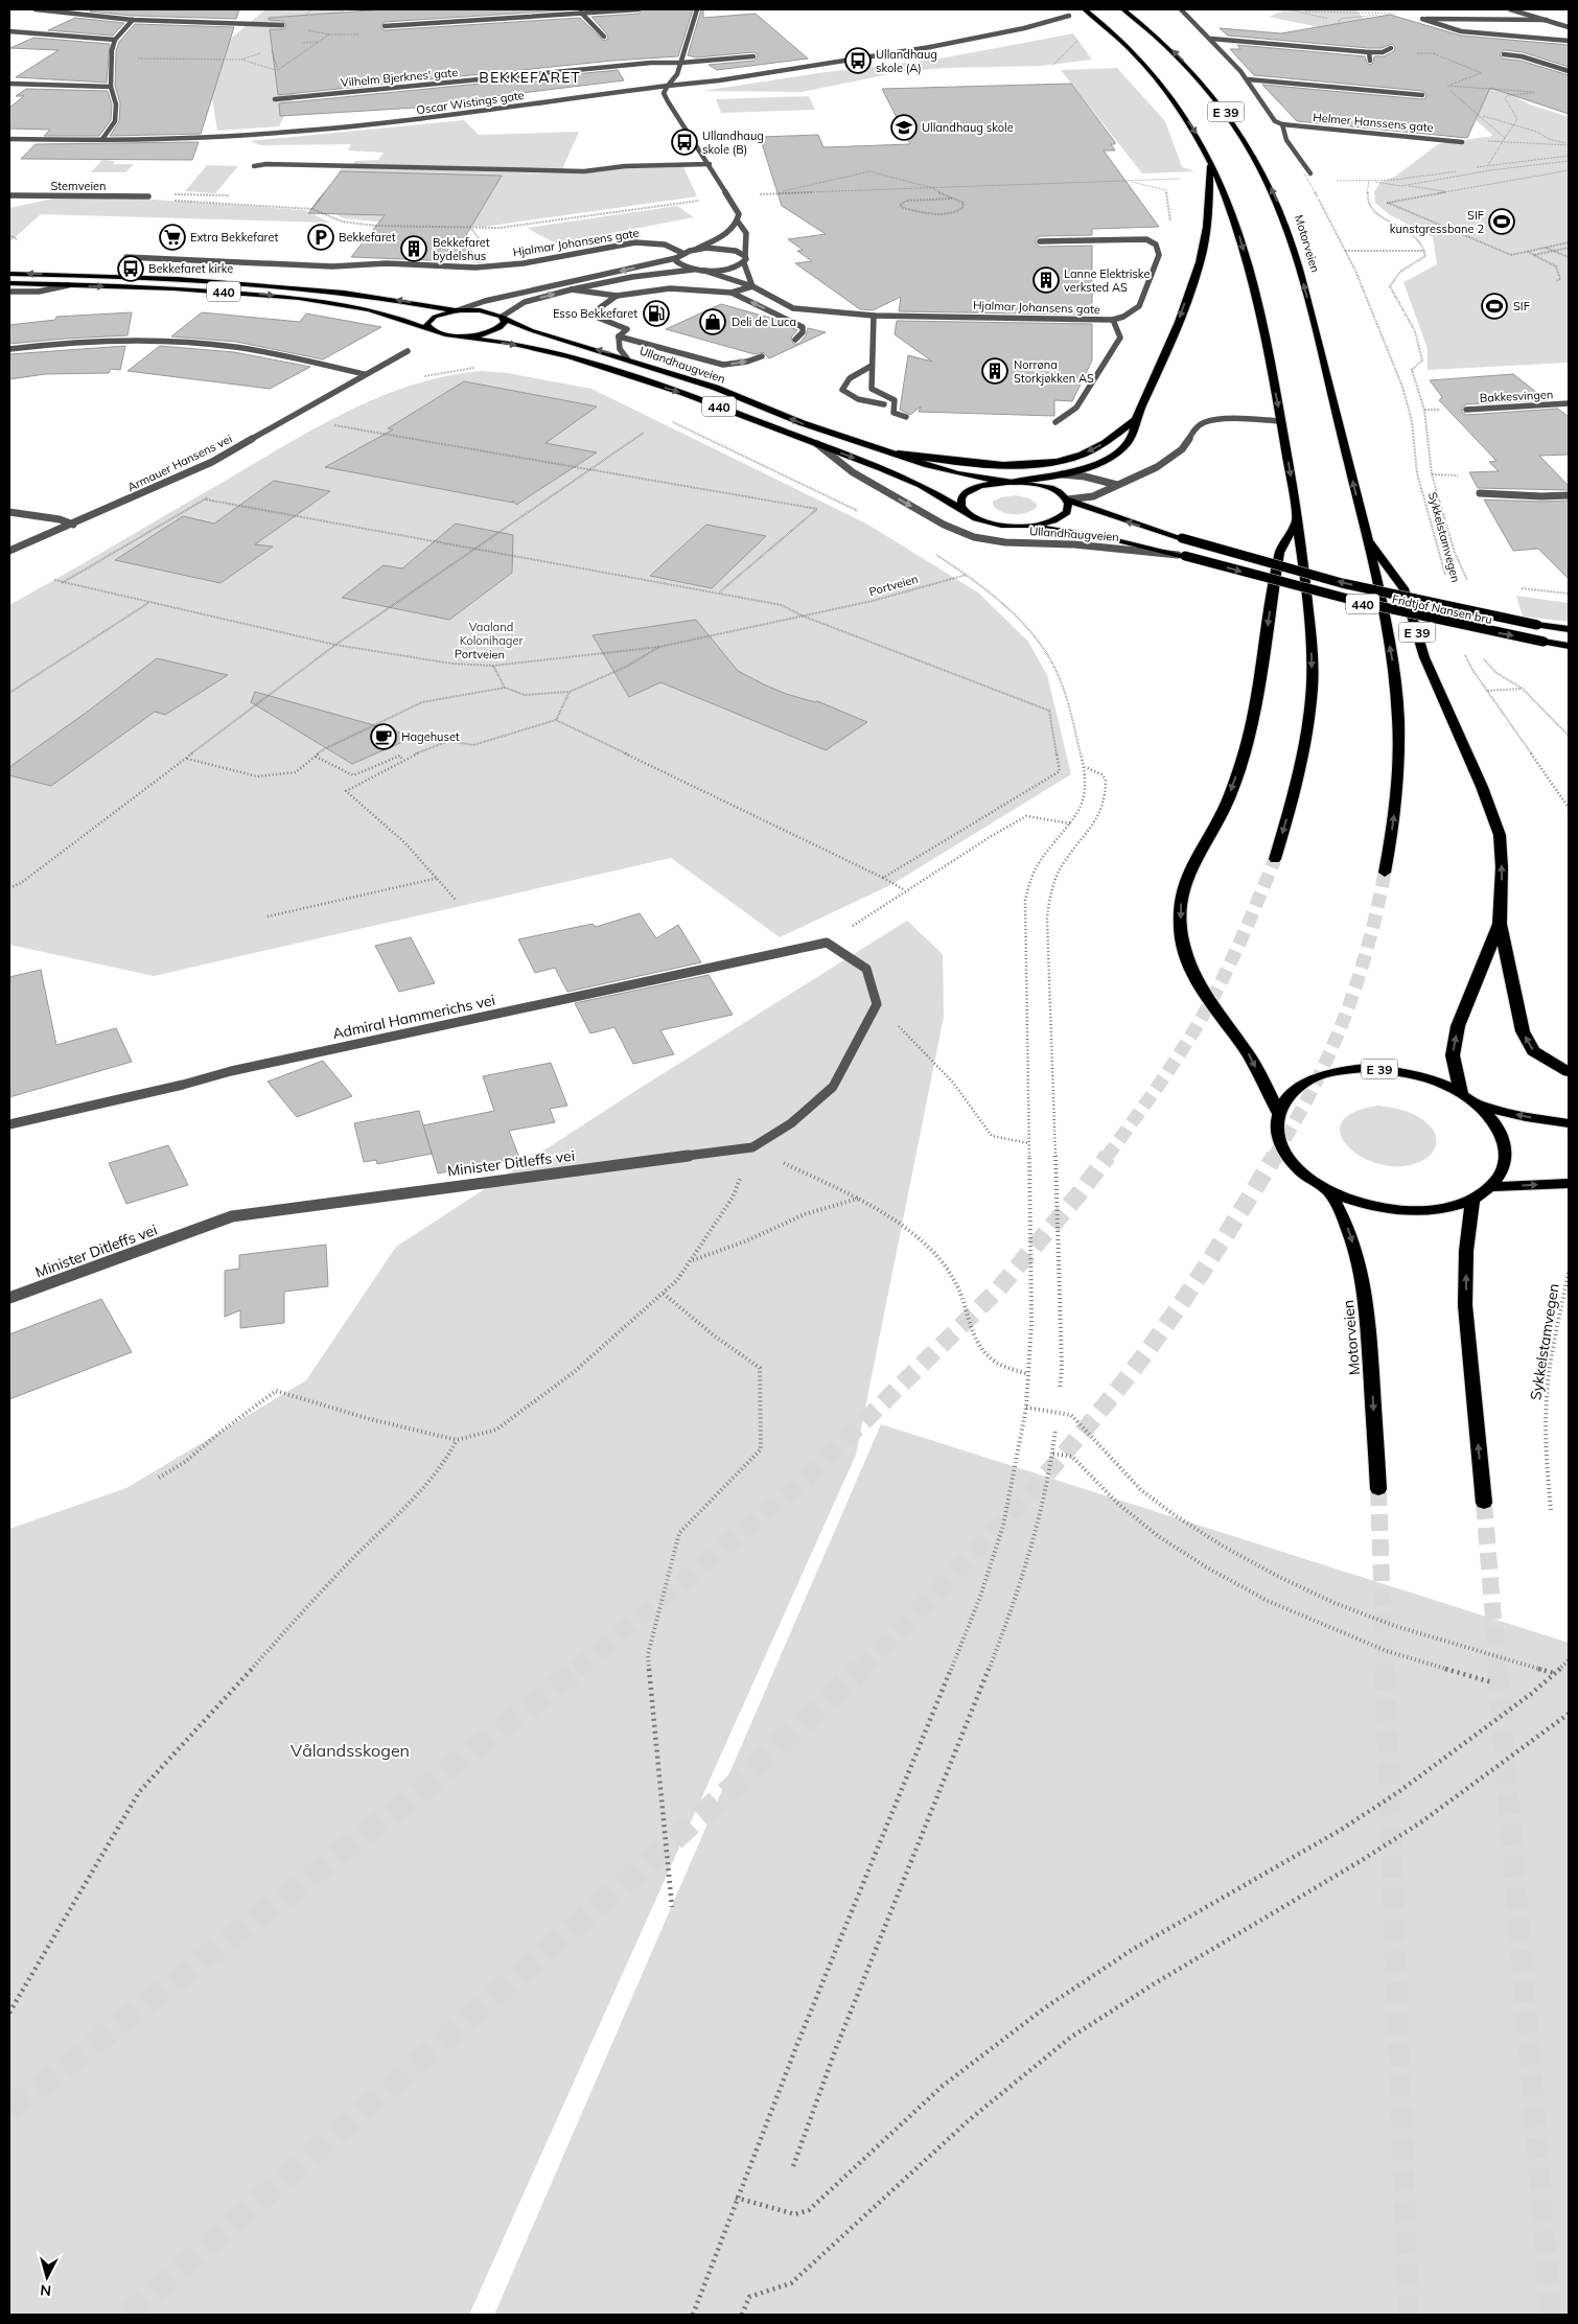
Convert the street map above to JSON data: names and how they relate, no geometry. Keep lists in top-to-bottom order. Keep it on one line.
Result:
{"streets":{"highway":["E 39","Motorveien"],"main road":["440","Ullandhaugveien","Fridtjof Nansen bru"],"street":["Vilhelm Bjerknes' gate","Oscar Wistings gate","Helmer Hanssens gate","Stemveien","Hjalmar Johansens gate","Bakkesvingen","Armauer Hansens vei","Admiral Hammerichs vei","Minister Ditleffs vei"],"path":["Sykkelstamvegen","Portveien"]},"crossings":[["E 39","Motorveien"],["E 39","440"],["E 39","Ullandhaugveien"],["440","Ullandhaugveien"],["Ullandhaugveien","Fridtjof Nansen bru"]],"districts":["BEKKEFARET"],"parks":["Vaaland Kolonihager","Vålandsskogen"],"places":{"bus stop":["Ullandhaug skole (A)","Ullandhaug skole (B)","Bekkefaret kirke"],"school or university":["Ullandhaug skole"],"sports":["SIF kunstgressbane 2","SIF"],"supermarket":["Extra Bekkefaret"],"parking":["Bekkefaret"],"building":["Bekkefaret bydelshus","Lanne Elektriske verksted AS","Norrøna Storkjøkken AS"],"fuel station":["Esso Bekkefaret"],"shop":["Deli de Luca"],"cafe":["Hagehuset"]},"north":"bottom"}
